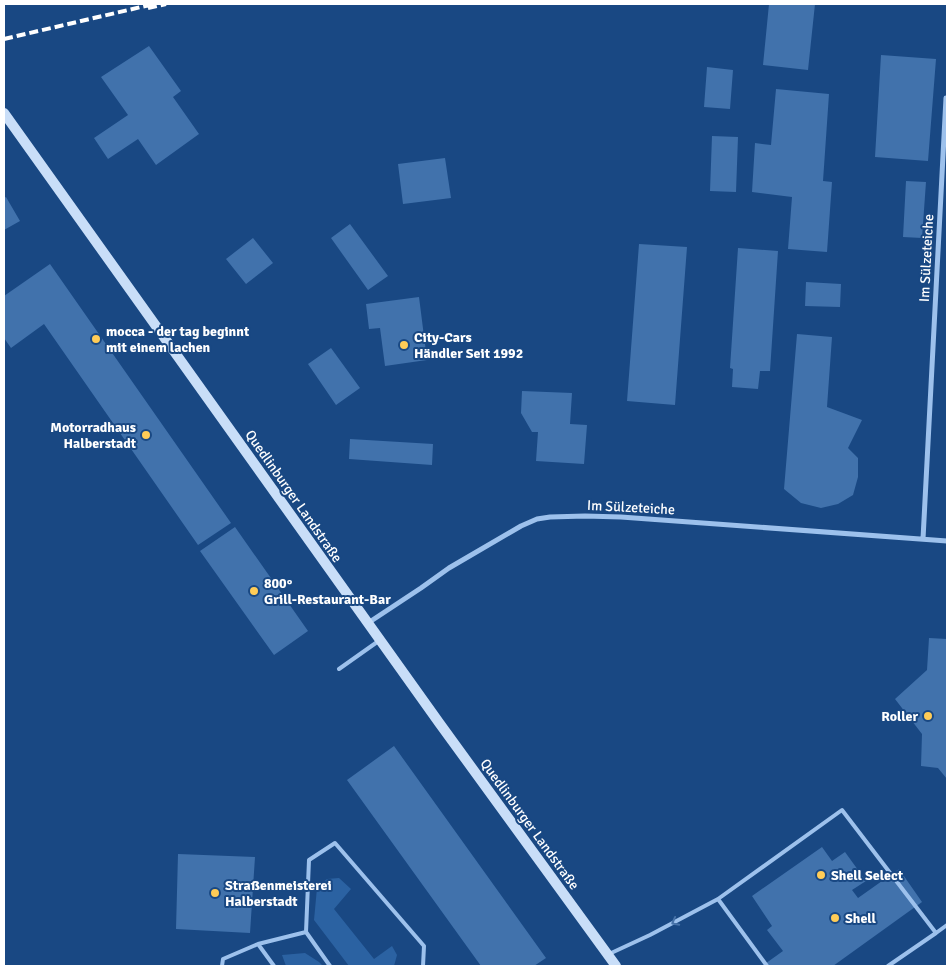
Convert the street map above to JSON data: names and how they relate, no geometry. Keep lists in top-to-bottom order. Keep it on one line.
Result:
{"streets":{"main road":["Quedlinburger Landstraße"],"street":["Im Sülzeteiche"]},"crossings":[["Im Sülzeteiche","Quedlinburger Landstraße"]],"places":["mocca - der tag beginnt mit einem lachen","City-Cars Händler Seit 1992","Motorradhaus Halberstadt","800° Grill-Restaurant-Bar","Roller","Shell Select","Straßenmeisterei Halberstadt","Shell"]}
